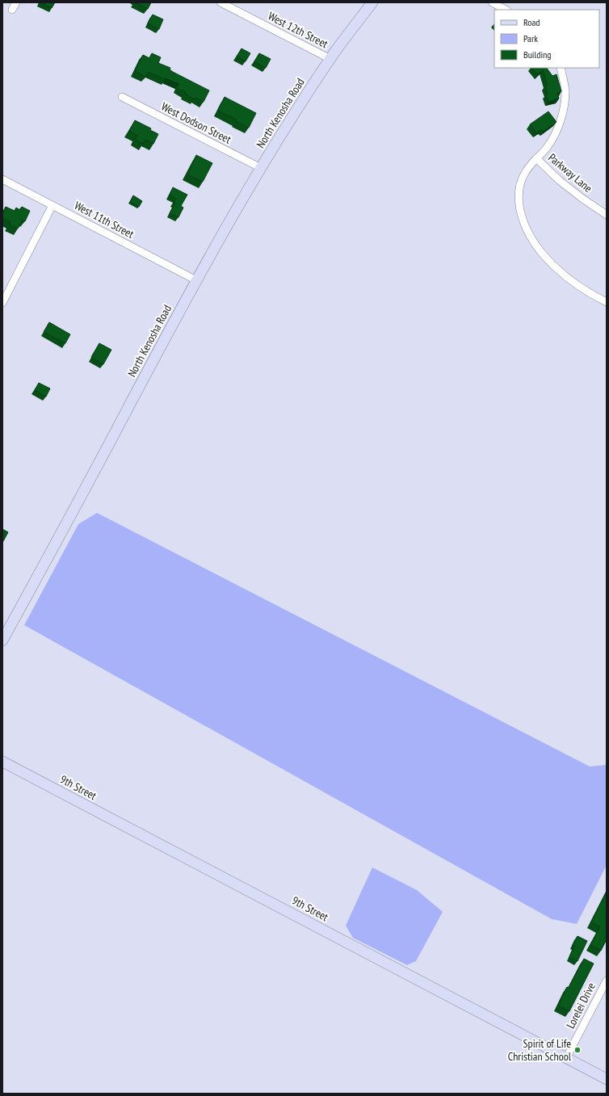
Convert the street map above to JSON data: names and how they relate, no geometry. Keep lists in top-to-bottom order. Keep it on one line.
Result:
{"streets":{"street":["West 12th Street","North Kenosha Road","West Dodson Street","Parkway Lane","West 11th Street","9th Street","Lorelei Drive"]},"crossings":[["West 12th Street","North Kenosha Road"],["North Kenosha Road","West Dodson Street"],["North Kenosha Road","West 11th Street"],["9th Street","Lorelei Drive"]],"places":["Spirit of Life Christian School"],"legend":["Road","Park","Building"]}
